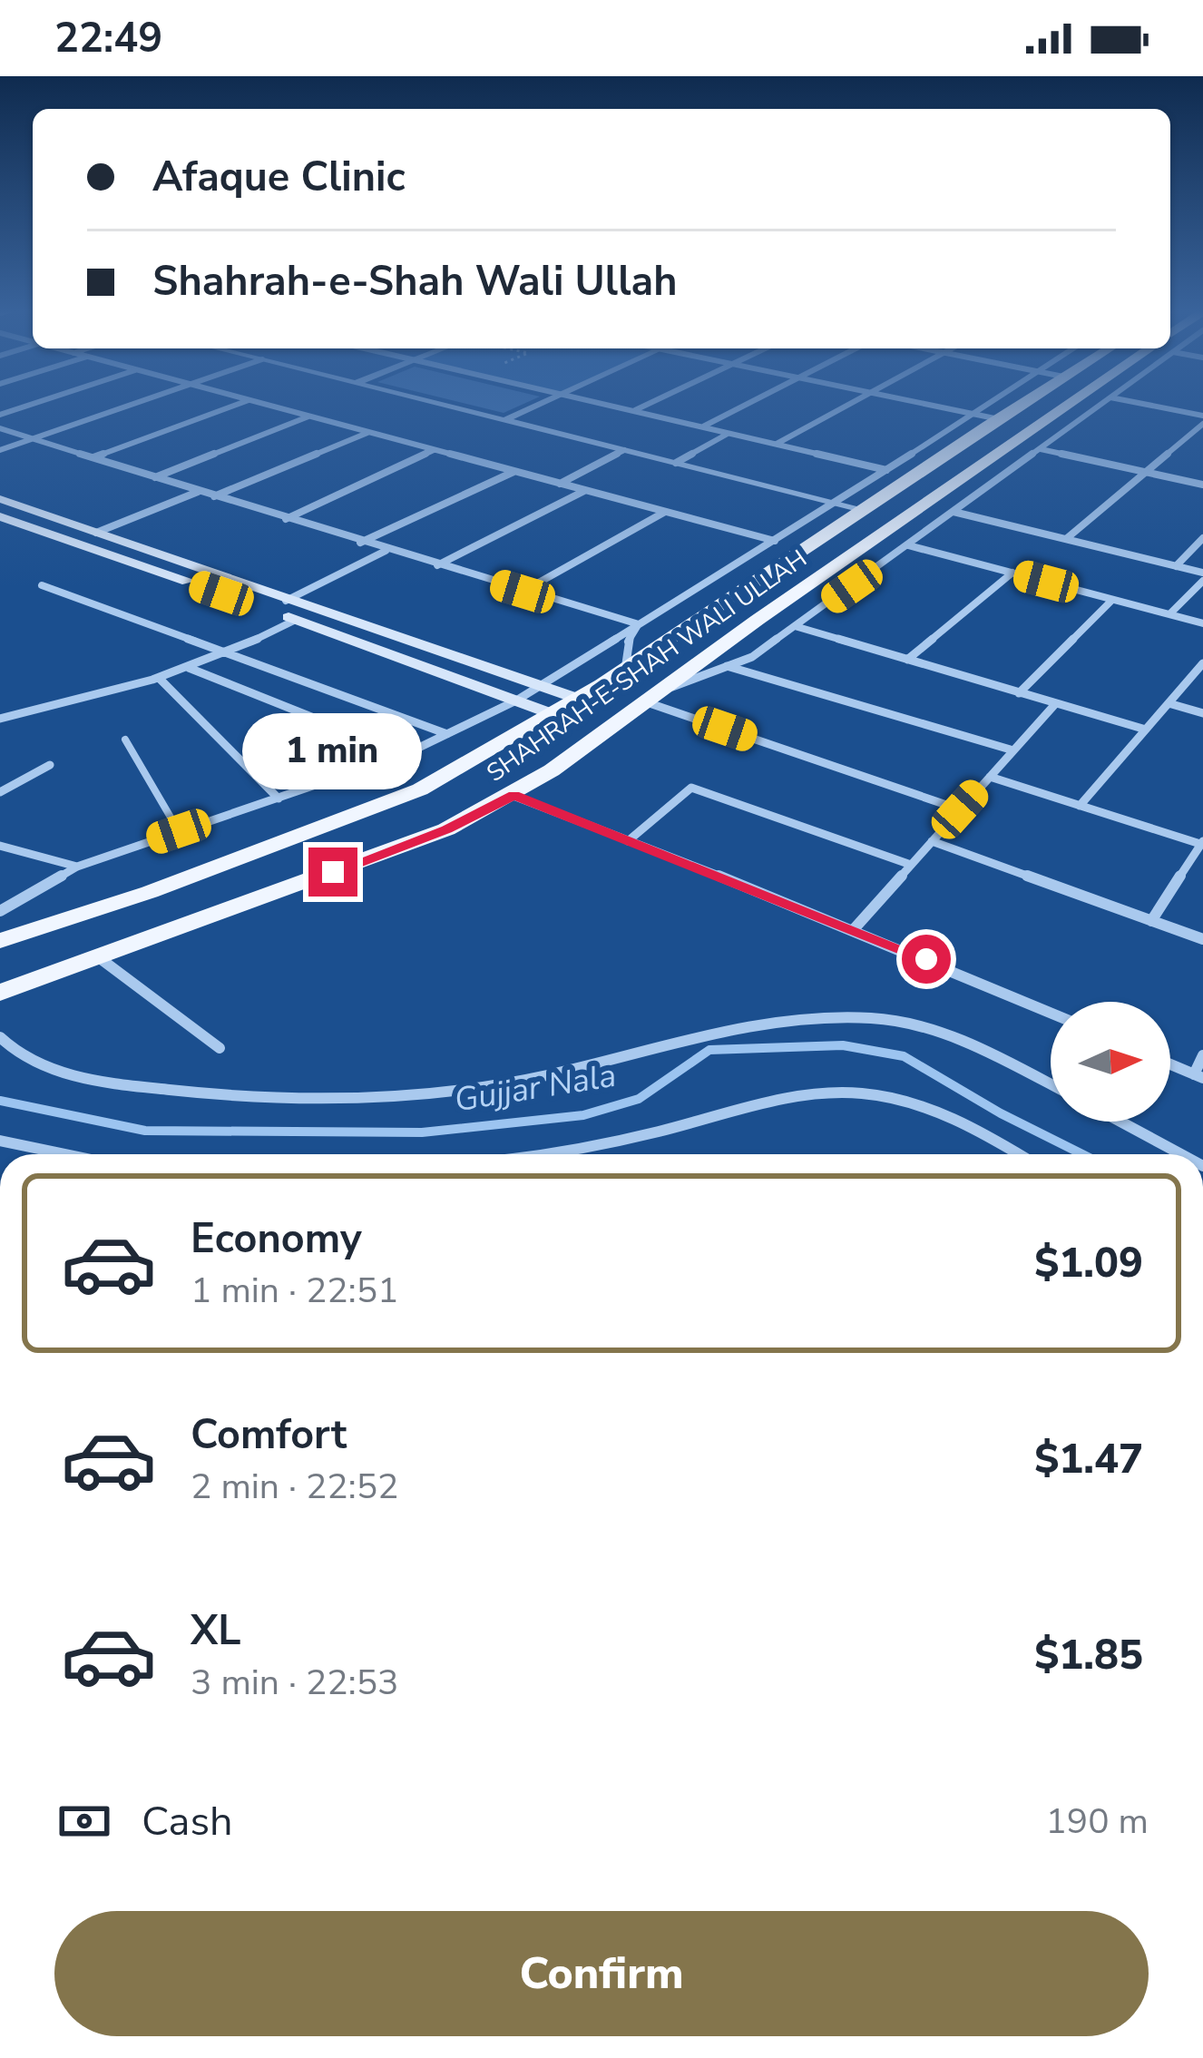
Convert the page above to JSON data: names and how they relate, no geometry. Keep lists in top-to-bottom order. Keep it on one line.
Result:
{"streets":{"main road":["SHAHRAH-E-SHAH WALI ULLAH"]},"water":["Gujjar Nala"],"north":"right","page":{"status":"22:49","banner":["Afaque Clinic","Shahrah-e-Shah Wali Ullah"],"bubble":"1 min","list":[{"name":"Economy","note":"1 min · 22:51","value":"$1.09"},{"name":"Comfort","note":"2 min · 22:52","value":"$1.47"},{"name":"XL","note":"3 min · 22:53","value":"$1.85"}],"pay":["Cash","190 m"],"buttons":"Confirm"}}
